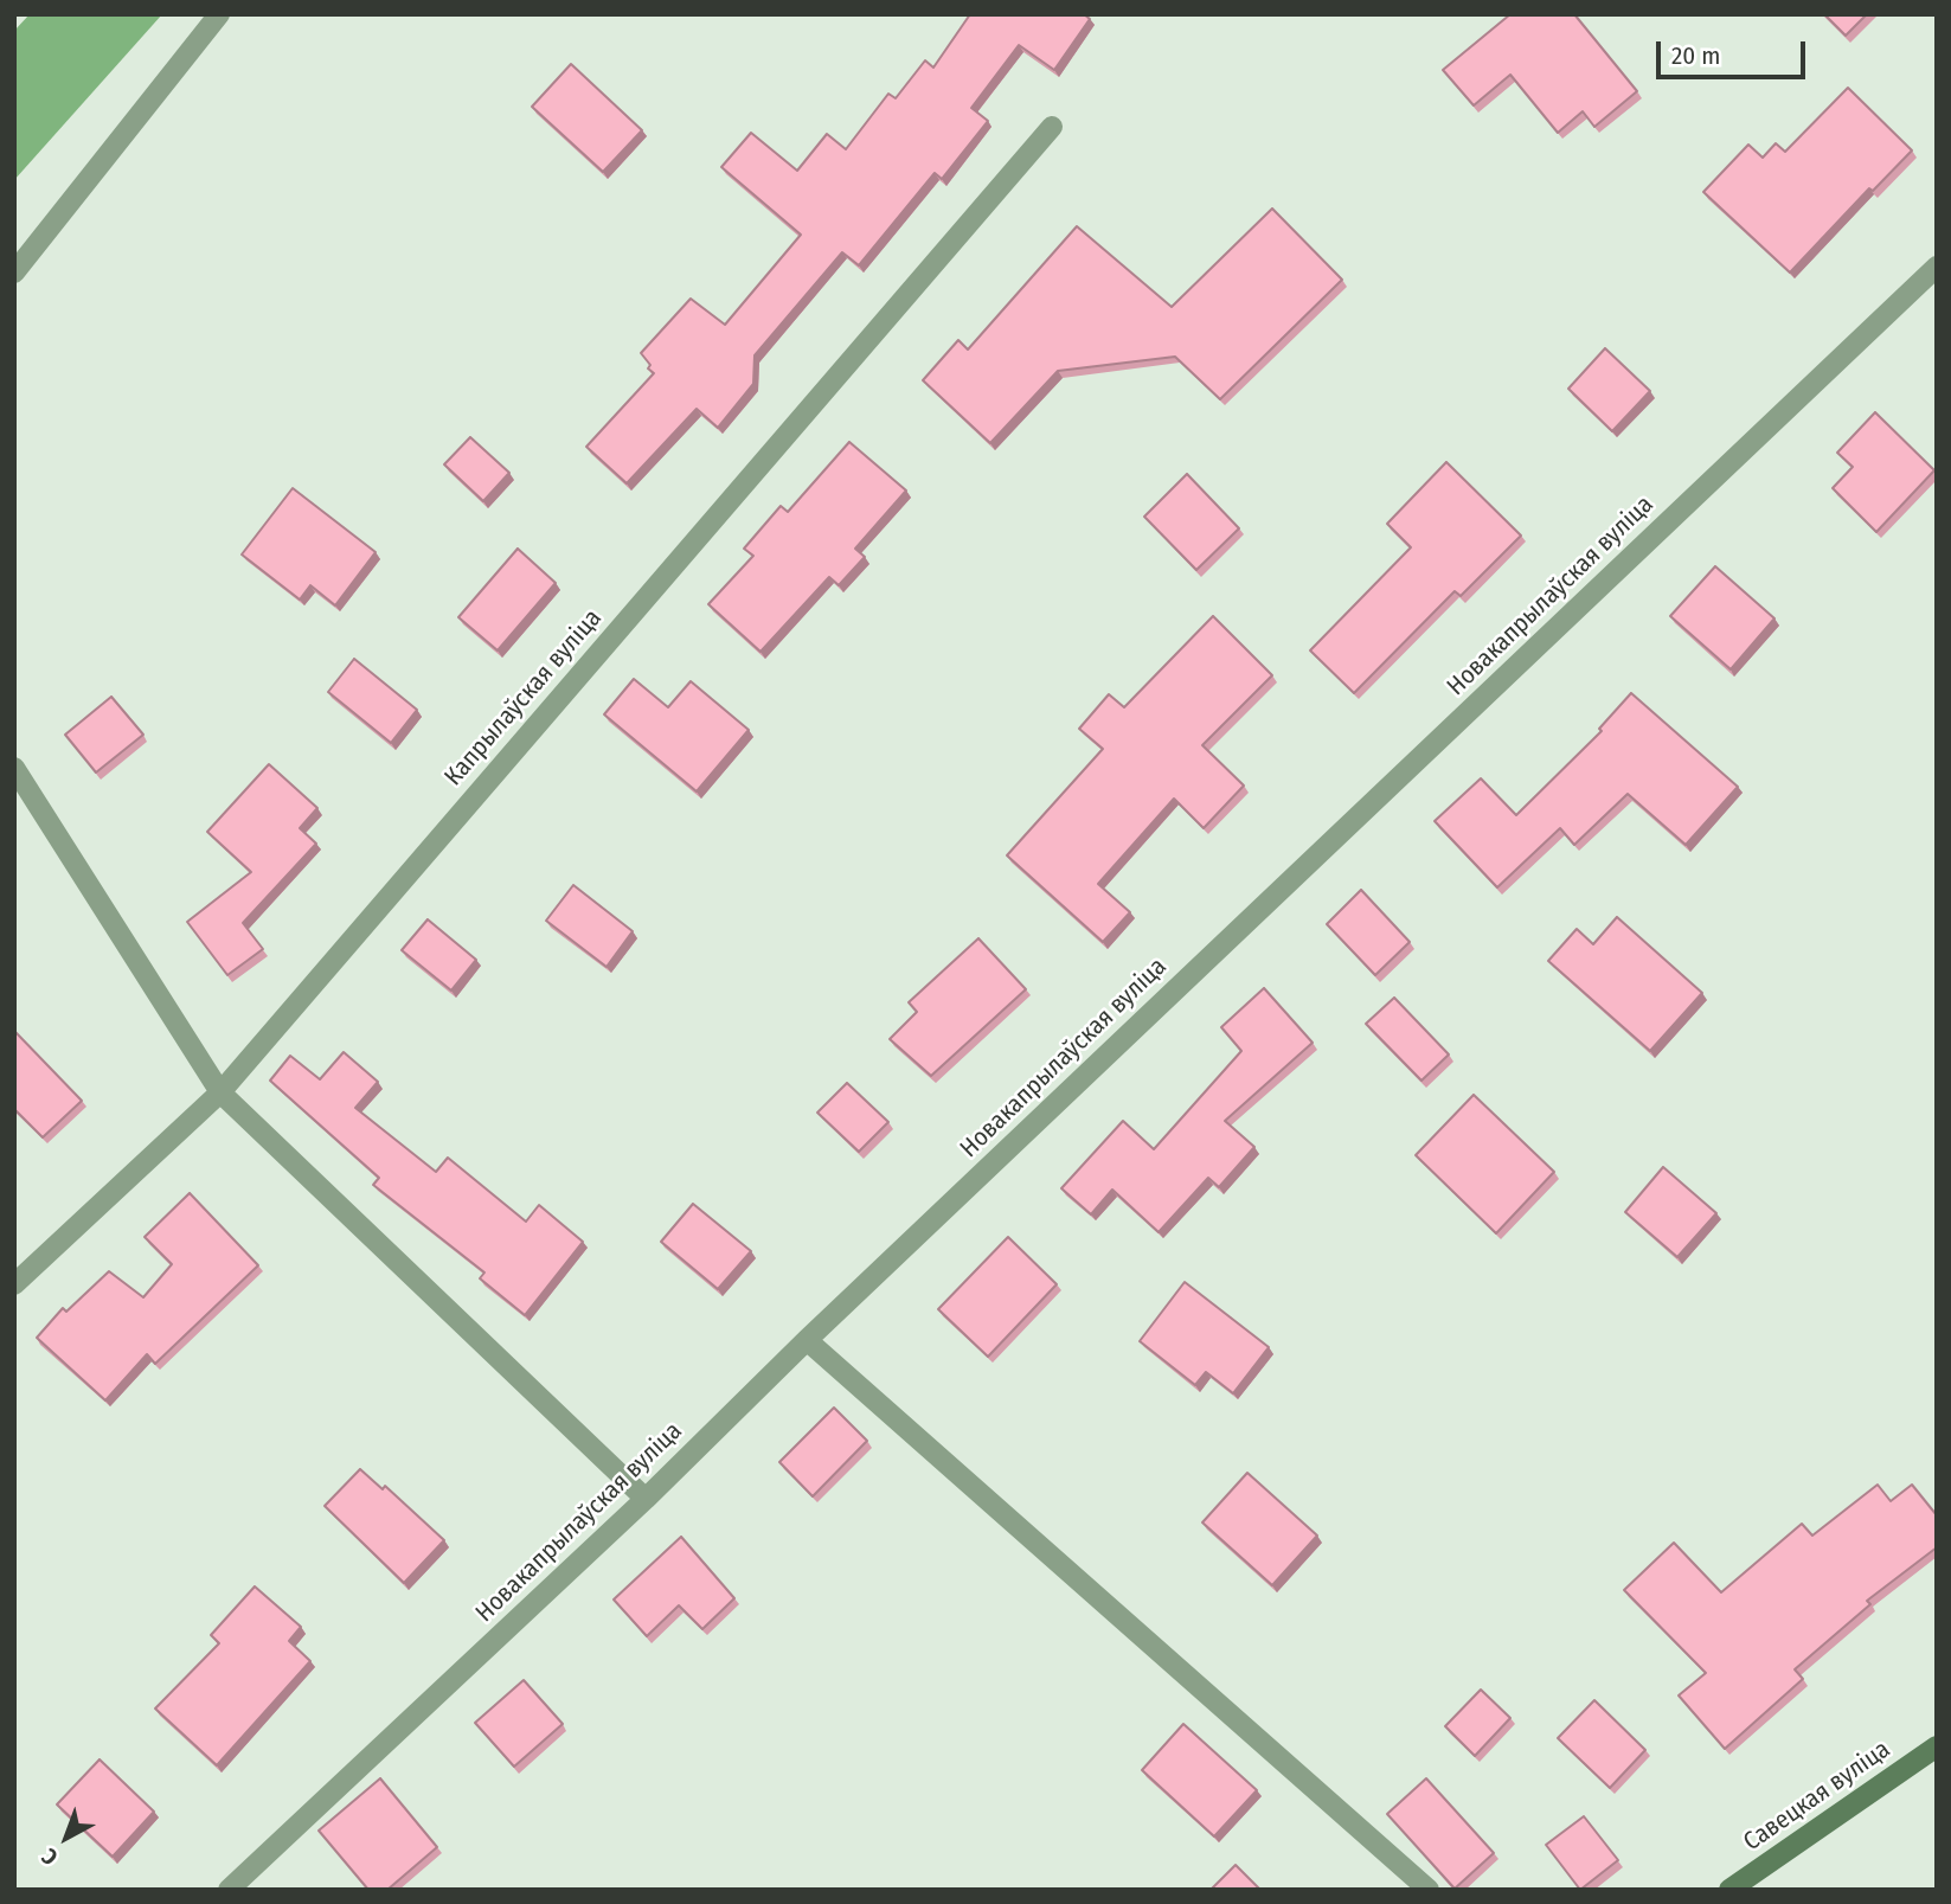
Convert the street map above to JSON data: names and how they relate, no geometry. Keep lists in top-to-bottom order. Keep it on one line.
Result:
{"streets":{"main road":["Савецкая вуліца"],"street":["Новакапрылаўская вуліца","Капрылаўская вуліца"]},"scale_bar":"20 m","north":"bottom left"}
